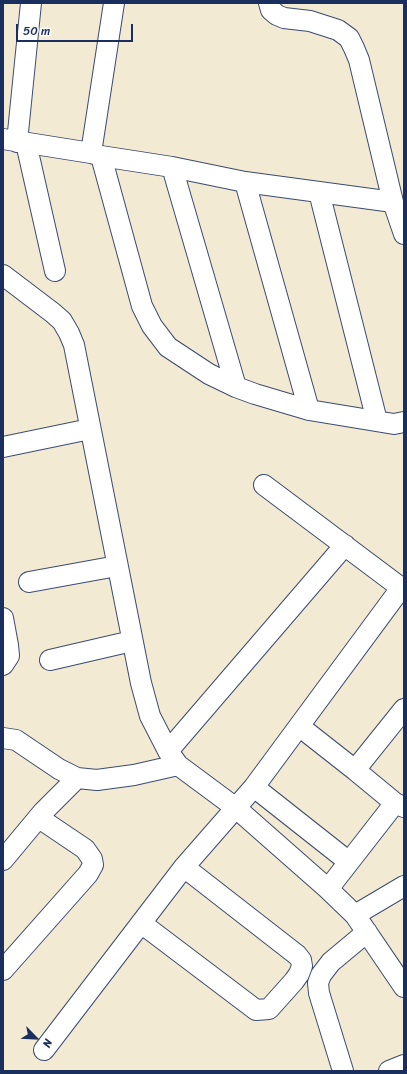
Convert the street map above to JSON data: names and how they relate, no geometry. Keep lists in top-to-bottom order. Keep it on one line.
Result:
{"scale_bar":"50 m","north":"bottom right"}
